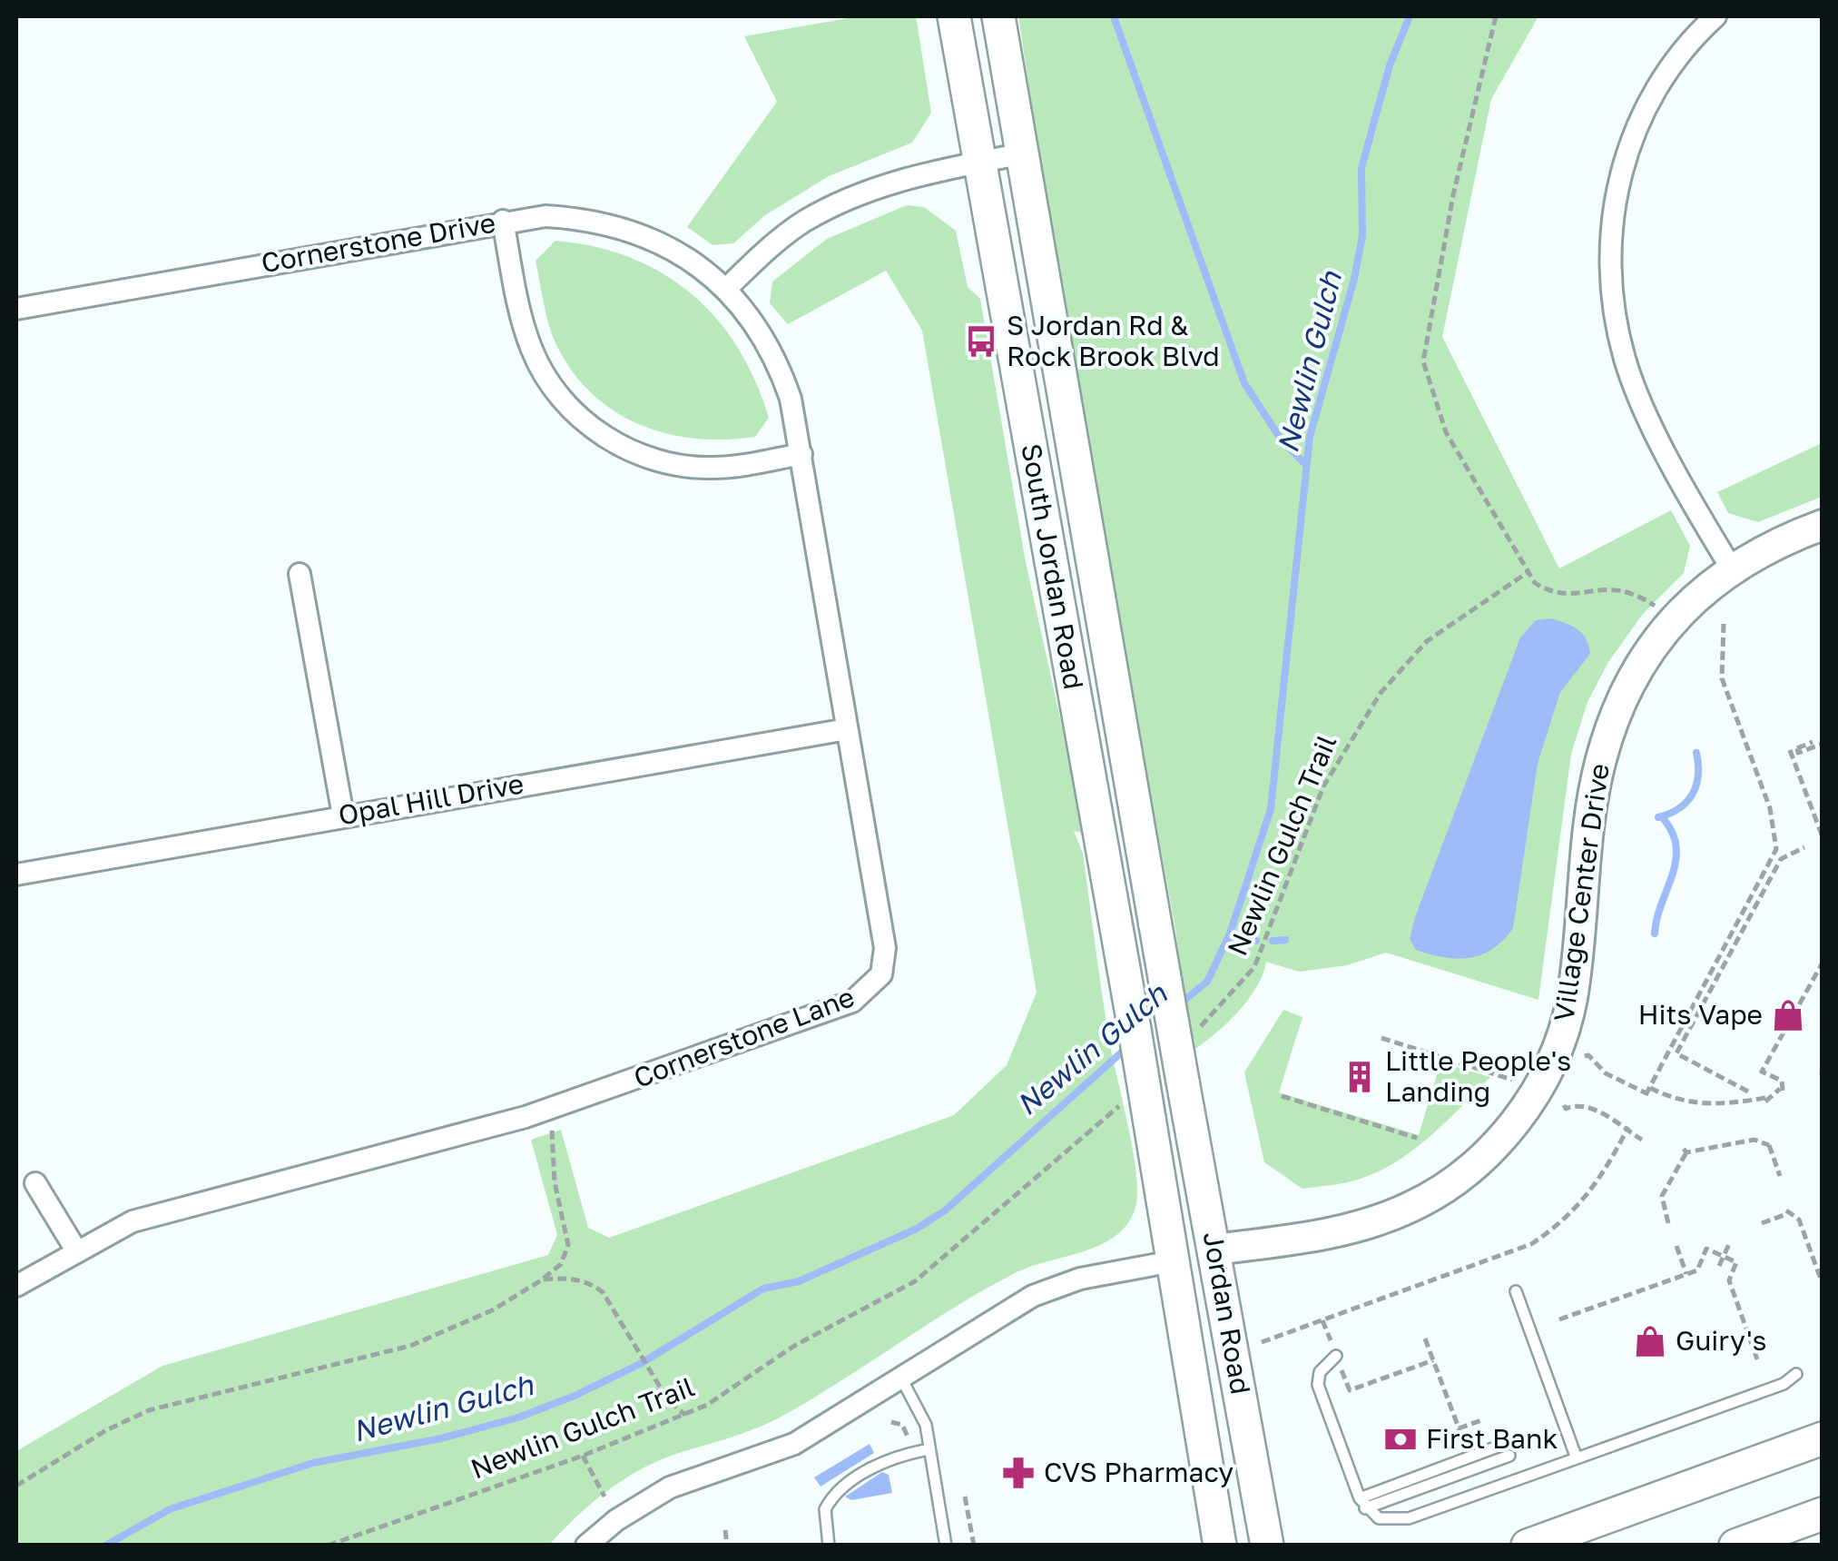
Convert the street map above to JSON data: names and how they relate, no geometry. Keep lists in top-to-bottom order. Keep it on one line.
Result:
{"streets":{"main road":["South Jordan Road","Jordan Road"],"street":["Cornerstone Drive","Opal Hill Drive","Village Center Drive","Cornerstone Lane"],"path":["Newlin Gulch Trail"]},"crossings":[["Cornerstone Drive","Cornerstone Lane"],["South Jordan Road","Newlin Gulch Trail"],["South Jordan Road","Jordan Road"],["Opal Hill Drive","Cornerstone Lane"],["Newlin Gulch Trail","Jordan Road"],["Village Center Drive","Jordan Road"]],"water":["Newlin Gulch"],"places":{"bus stop":["S Jordan Rd & Rock Brook Blvd"],"shop":["Hits Vape","Guiry's"],"building":["Little People's Landing"],"bank":["First Bank"],"pharmacy":["CVS Pharmacy"]}}
